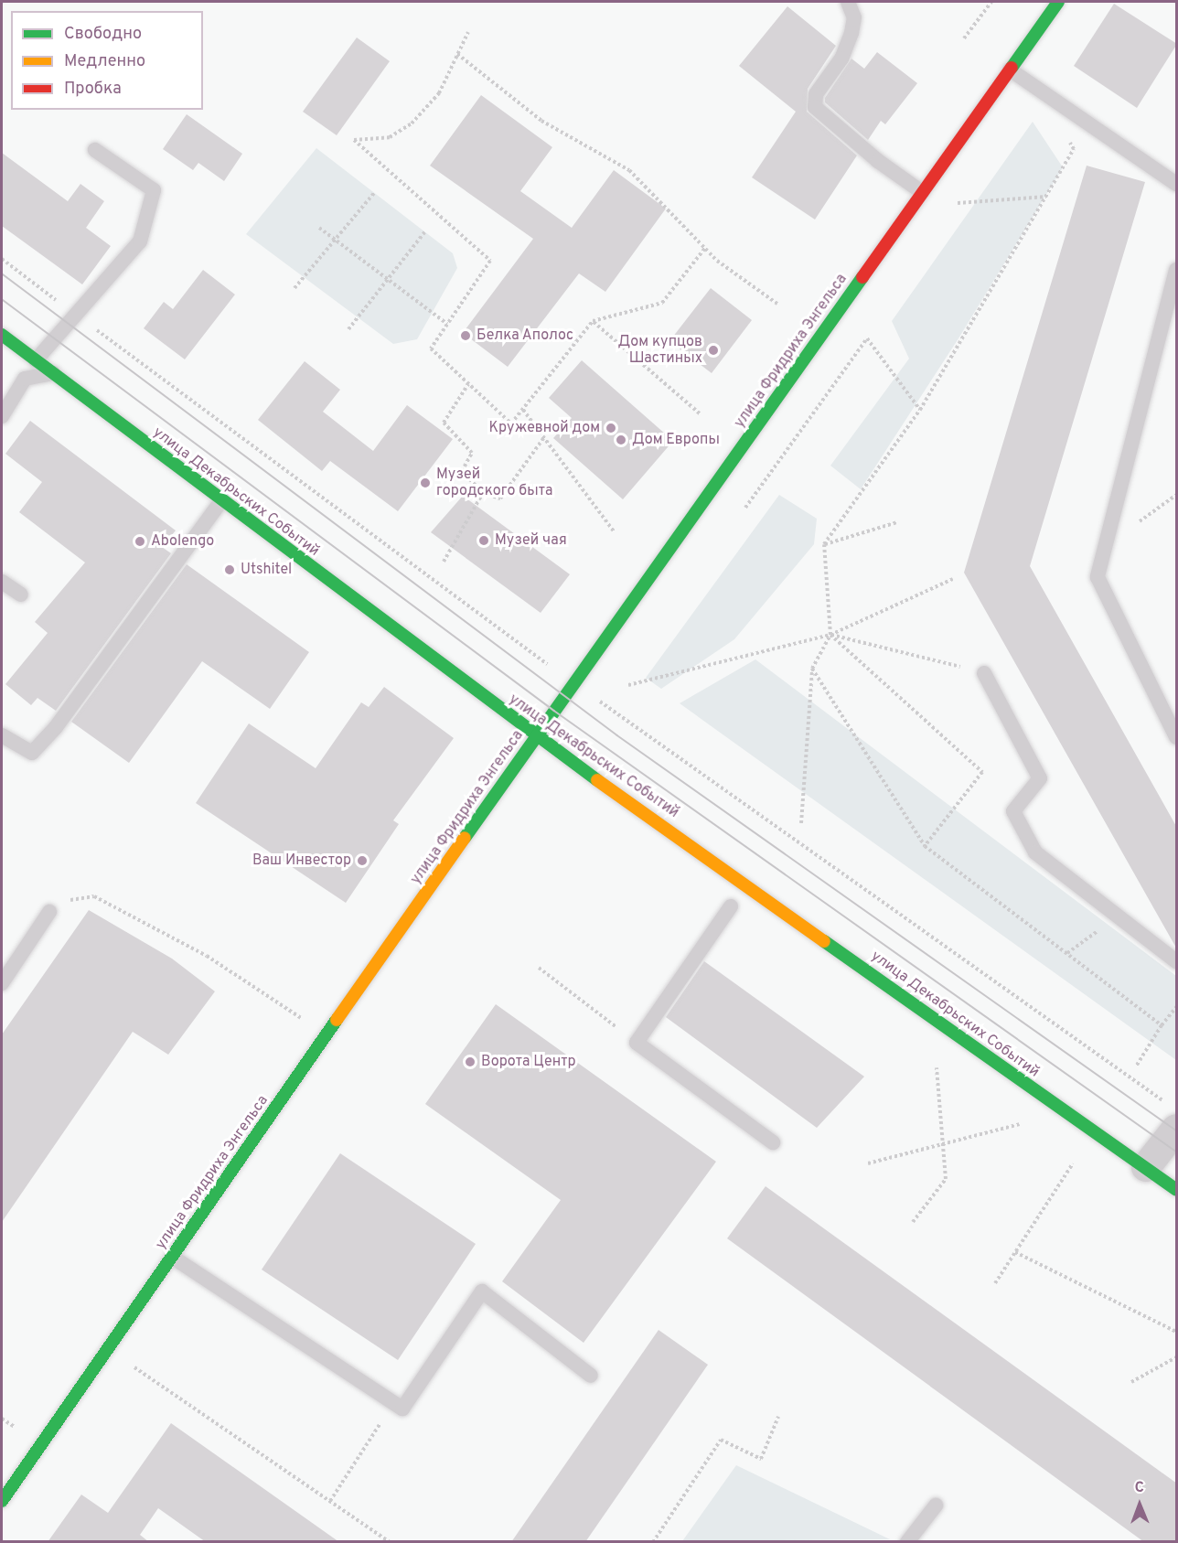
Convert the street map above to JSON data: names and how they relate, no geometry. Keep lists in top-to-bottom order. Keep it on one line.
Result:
{"streets":{"street":["улица Фридриха Энгельса","улица Декабрьских Событий"]},"crossings":[["улица Фридриха Энгельса","улица Декабрьских Событий"]],"places":["Белка Аполос","Дом купцов Шастиных","Кружевной дом","Дом Европы","Музей городского быта","Музей чая","Abolengo","Utshitel","Ваш Инвестор","Ворота Центр"],"legend":["Свободно","Медленно","Пробка"],"north":"top"}
